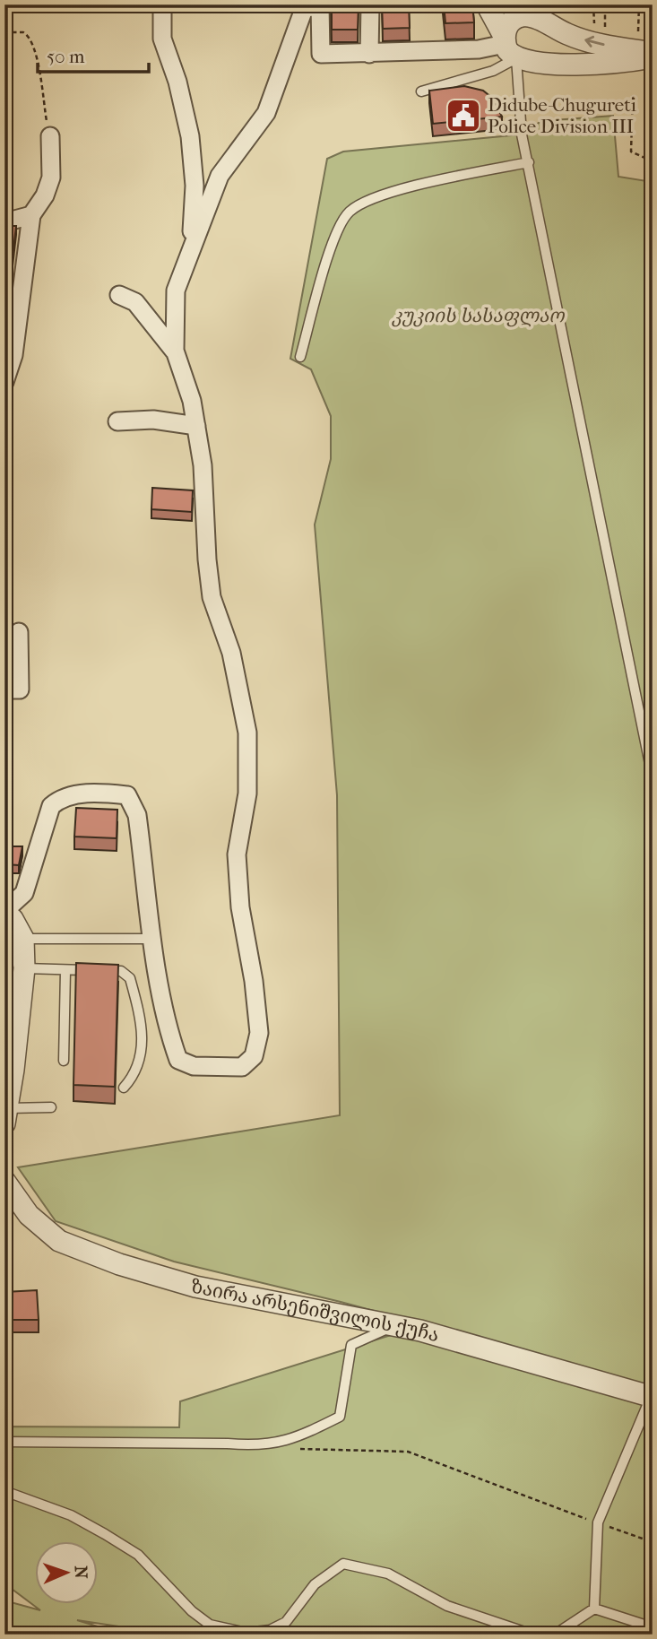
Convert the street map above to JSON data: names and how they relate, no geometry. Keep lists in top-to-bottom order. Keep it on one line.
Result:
{"streets":{"street":["ზაირა არსენიშვილის ქუჩა"]},"parks":["კუკიის სასაფლაო"],"places":{"public building":["Didube-Chugureti Police Division III"]},"scale_bar":"50 m","north":"right"}
